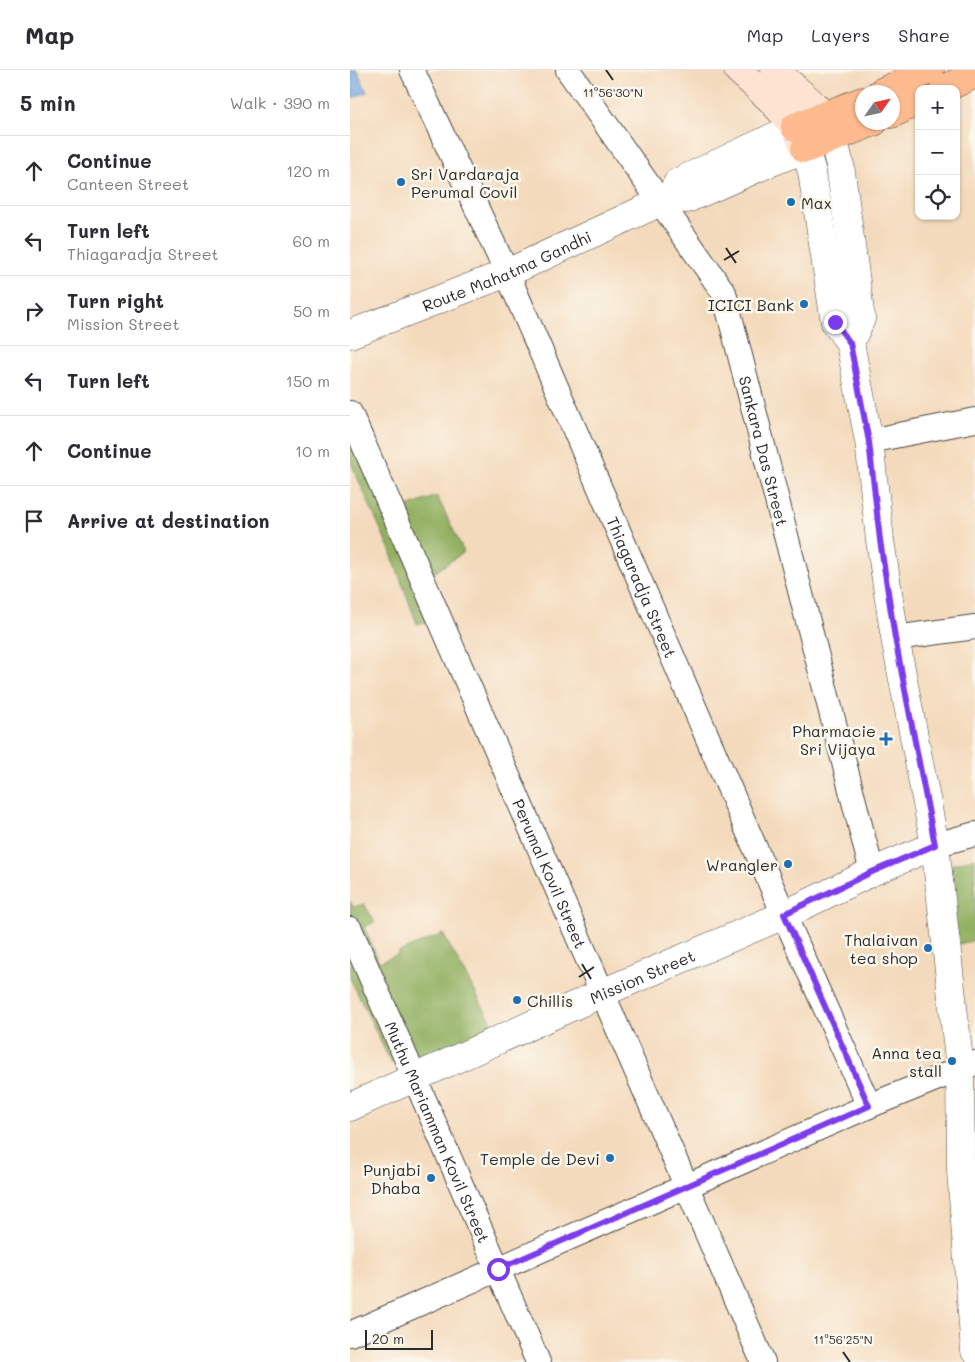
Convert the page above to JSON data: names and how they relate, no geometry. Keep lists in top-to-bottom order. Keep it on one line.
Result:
{"streets":{"street":["Route Mahatma Gandhi","Sankara Das Street","Thiagaradja Street","Perumal Kovil Street","Mission Street","Muthu Mariamman Kovil Street"]},"crossings":[["Route Mahatma Gandhi","Sankara Das Street"],["Route Mahatma Gandhi","Thiagaradja Street"],["Sankara Das Street","Mission Street"],["Thiagaradja Street","Mission Street"],["Perumal Kovil Street","Mission Street"],["Mission Street","Muthu Mariamman Kovil Street"]],"places":{"other":["Sri Vardaraja Perumal Covil","Max","ICICI Bank","Wrangler","Thalaivan tea shop","Chillis","Anna tea stall","Temple de Devi","Punjabi Dhaba"],"health":["Pharmacie Sri Vijaya"]},"scale_bar":"20 m","north":"top right","page":{"header":"Map","nav":["Map","Layers","Share"],"heading":["5 min","Walk · 390 m"],"map_buttons":["+","−"],"list":[["Continue","Canteen Street","120 m"],["Turn left","Thiagaradja Street","60 m"],["Turn right","Mission Street","50 m"],["Turn left","150 m"],["Continue","10 m"],"Arrive at destination"],"scale":"20 m"},"coordinates":["11°56'30\"N","11°56'25\"N"]}
